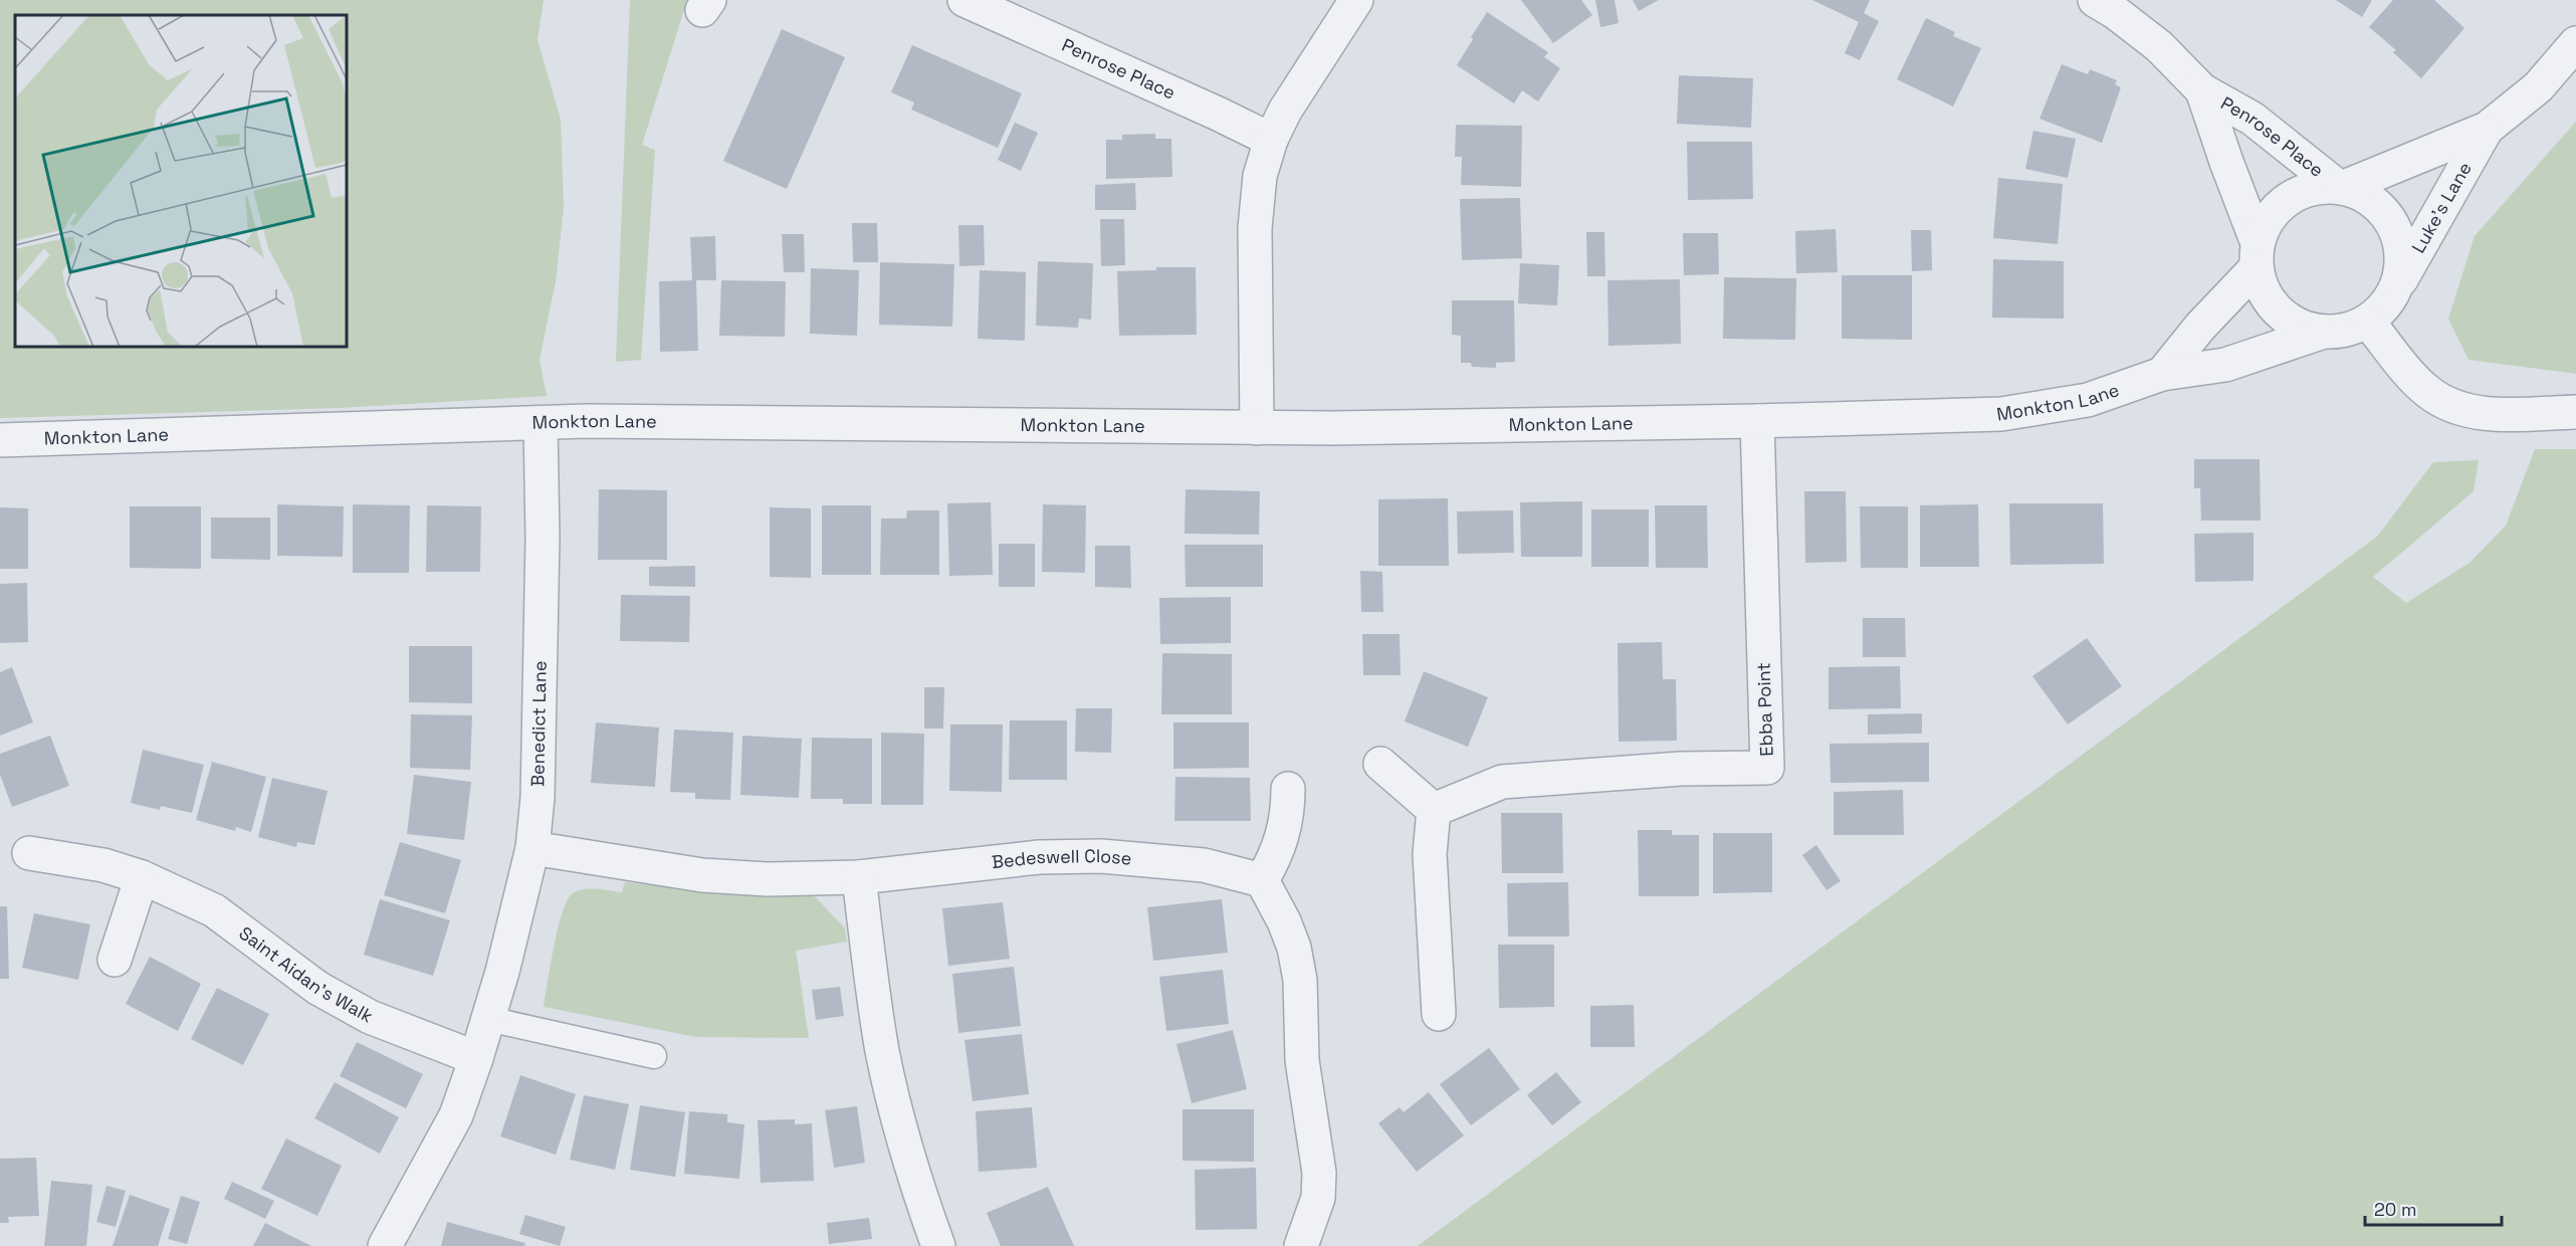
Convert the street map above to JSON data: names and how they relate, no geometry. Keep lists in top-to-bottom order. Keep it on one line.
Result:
{"streets":{"street":["Penrose Place","Luke's Lane","Monkton Lane","Ebba Point","Benedict Lane","Bedeswell Close","Saint Aidan's Walk"]},"crossings":[["Penrose Place","Luke's Lane"],["Penrose Place","Monkton Lane"],["Luke's Lane","Monkton Lane"],["Monkton Lane","Ebba Point"],["Monkton Lane","Benedict Lane"],["Benedict Lane","Bedeswell Close"],["Benedict Lane","Saint Aidan's Walk"]],"scale_bar":"20 m"}
